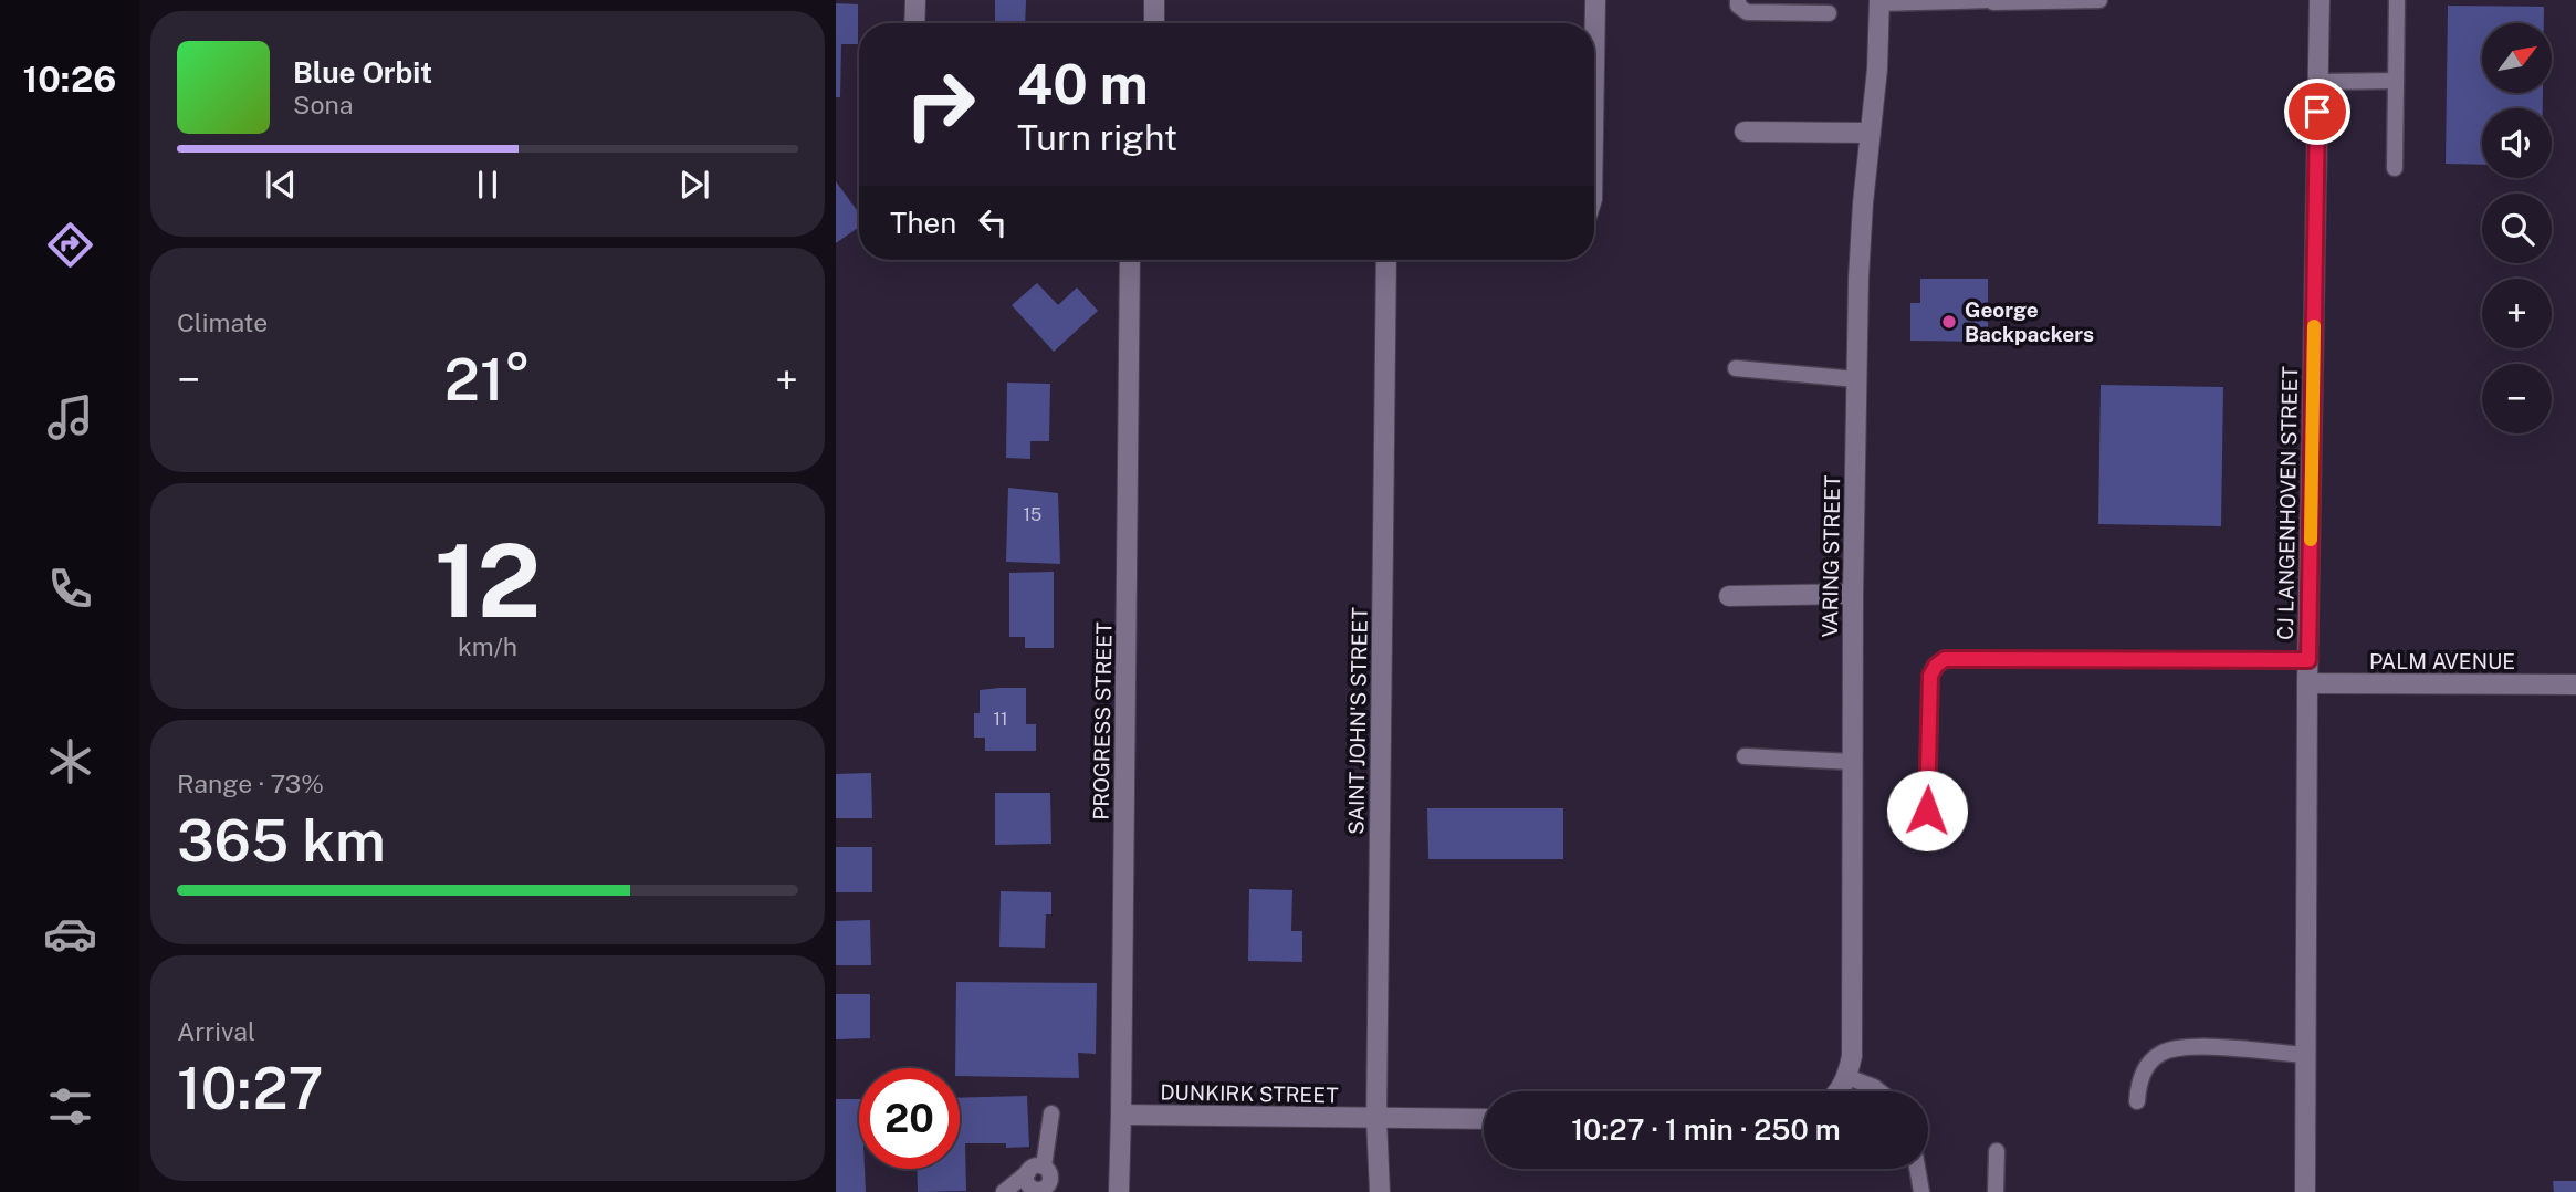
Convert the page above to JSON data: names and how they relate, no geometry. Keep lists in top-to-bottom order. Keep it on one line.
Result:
{"streets":{"street":["CJ LANGENHOVEN STREET","VARING STREET","PALM AVENUE","PROGRESS STREET","SAINT JOHN'S STREET","DUNKIRK STREET"]},"crossings":[["CJ LANGENHOVEN STREET","PALM AVENUE"],["PROGRESS STREET","DUNKIRK STREET"],["SAINT JOHN'S STREET","DUNKIRK STREET"]],"places":["George Backpackers"],"house_numbers":["15","11"],"north":"top right","page":{"tabs":"10:26","map_buttons":["+","−"],"turn":["40 m","Turn right"],"song":["Blue Orbit","Sona"],"then":"Then","tile":["Climate",["12","km/h"],["Range · 73%","365 km"],["Arrival","10:27"]],"heat":["−","21°","+"],"limit":"20","trip":"10:27 · 1 min · 250 m"}}
